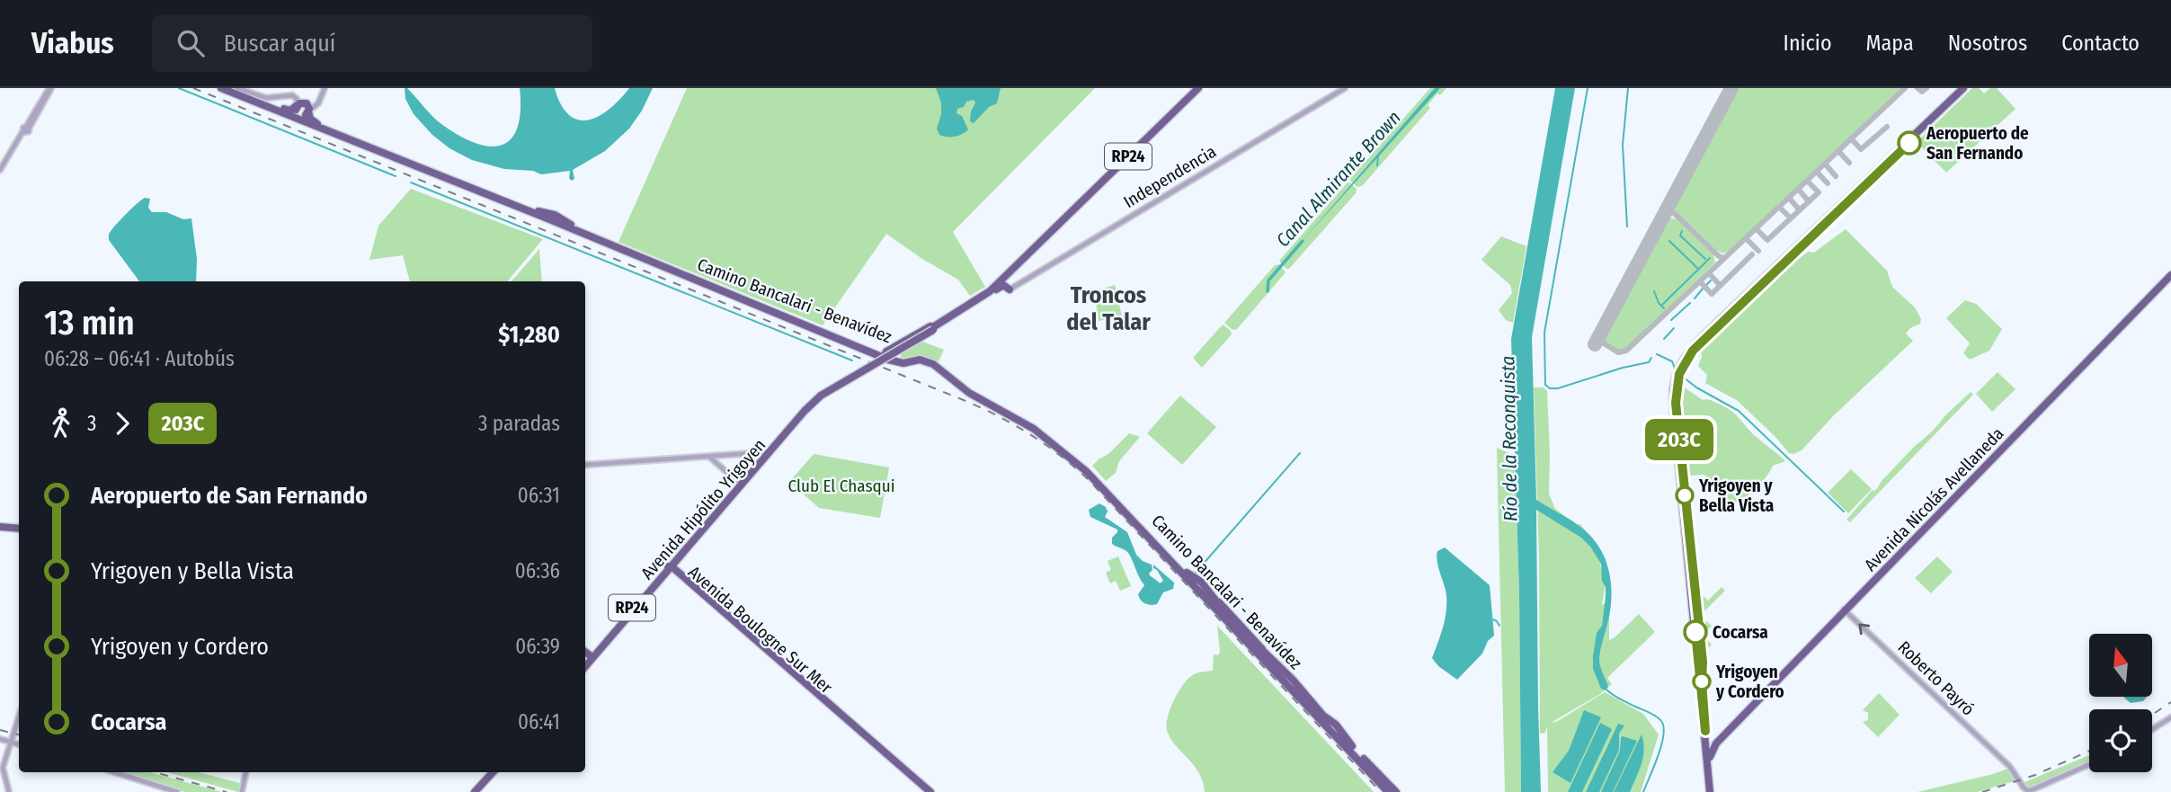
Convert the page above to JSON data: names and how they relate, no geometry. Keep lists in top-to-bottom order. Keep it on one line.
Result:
{"streets":{"main road":["RP24","Camino Bancalari - Benavídez","Avenida Nicolás Avellaneda","Avenida Hipólito Yrigoyen","Avenida Boulogne Sur Mer"],"street":["Independencia","Roberto Payró"]},"crossings":[["RP24","Independencia"],["RP24","Avenida Hipólito Yrigoyen"],["Avenida Nicolás Avellaneda","Roberto Payró"],["Avenida Hipólito Yrigoyen","Avenida Boulogne Sur Mer"]],"one_way":["Roberto Payró"],"districts":["Troncos del Talar"],"water":["Canal Almirante Brown","Río de la Reconquista"],"parks":["Club El Chasqui"],"places":["Aeropuerto de San Fernando","Yrigoyen y Bella Vista","Cocarsa","Yrigoyen y Cordero"],"lines":["bus line 203C"],"north":"top","page":{"header":"Viabus","search":"Buscar aquí","nav":["Inicio","Mapa","Nosotros","Contacto"],"on_map":"203C","heading":["13 min","06:28 – 06:41 · Autobús","$1,280"],"legs":["3","203C","3 paradas"],"list":[{"name":"Aeropuerto de San Fernando","value":"06:31"},{"name":"Yrigoyen y Bella Vista","value":"06:36"},{"name":"Yrigoyen y Cordero","value":"06:39"},{"name":"Cocarsa","value":"06:41"}]}}
